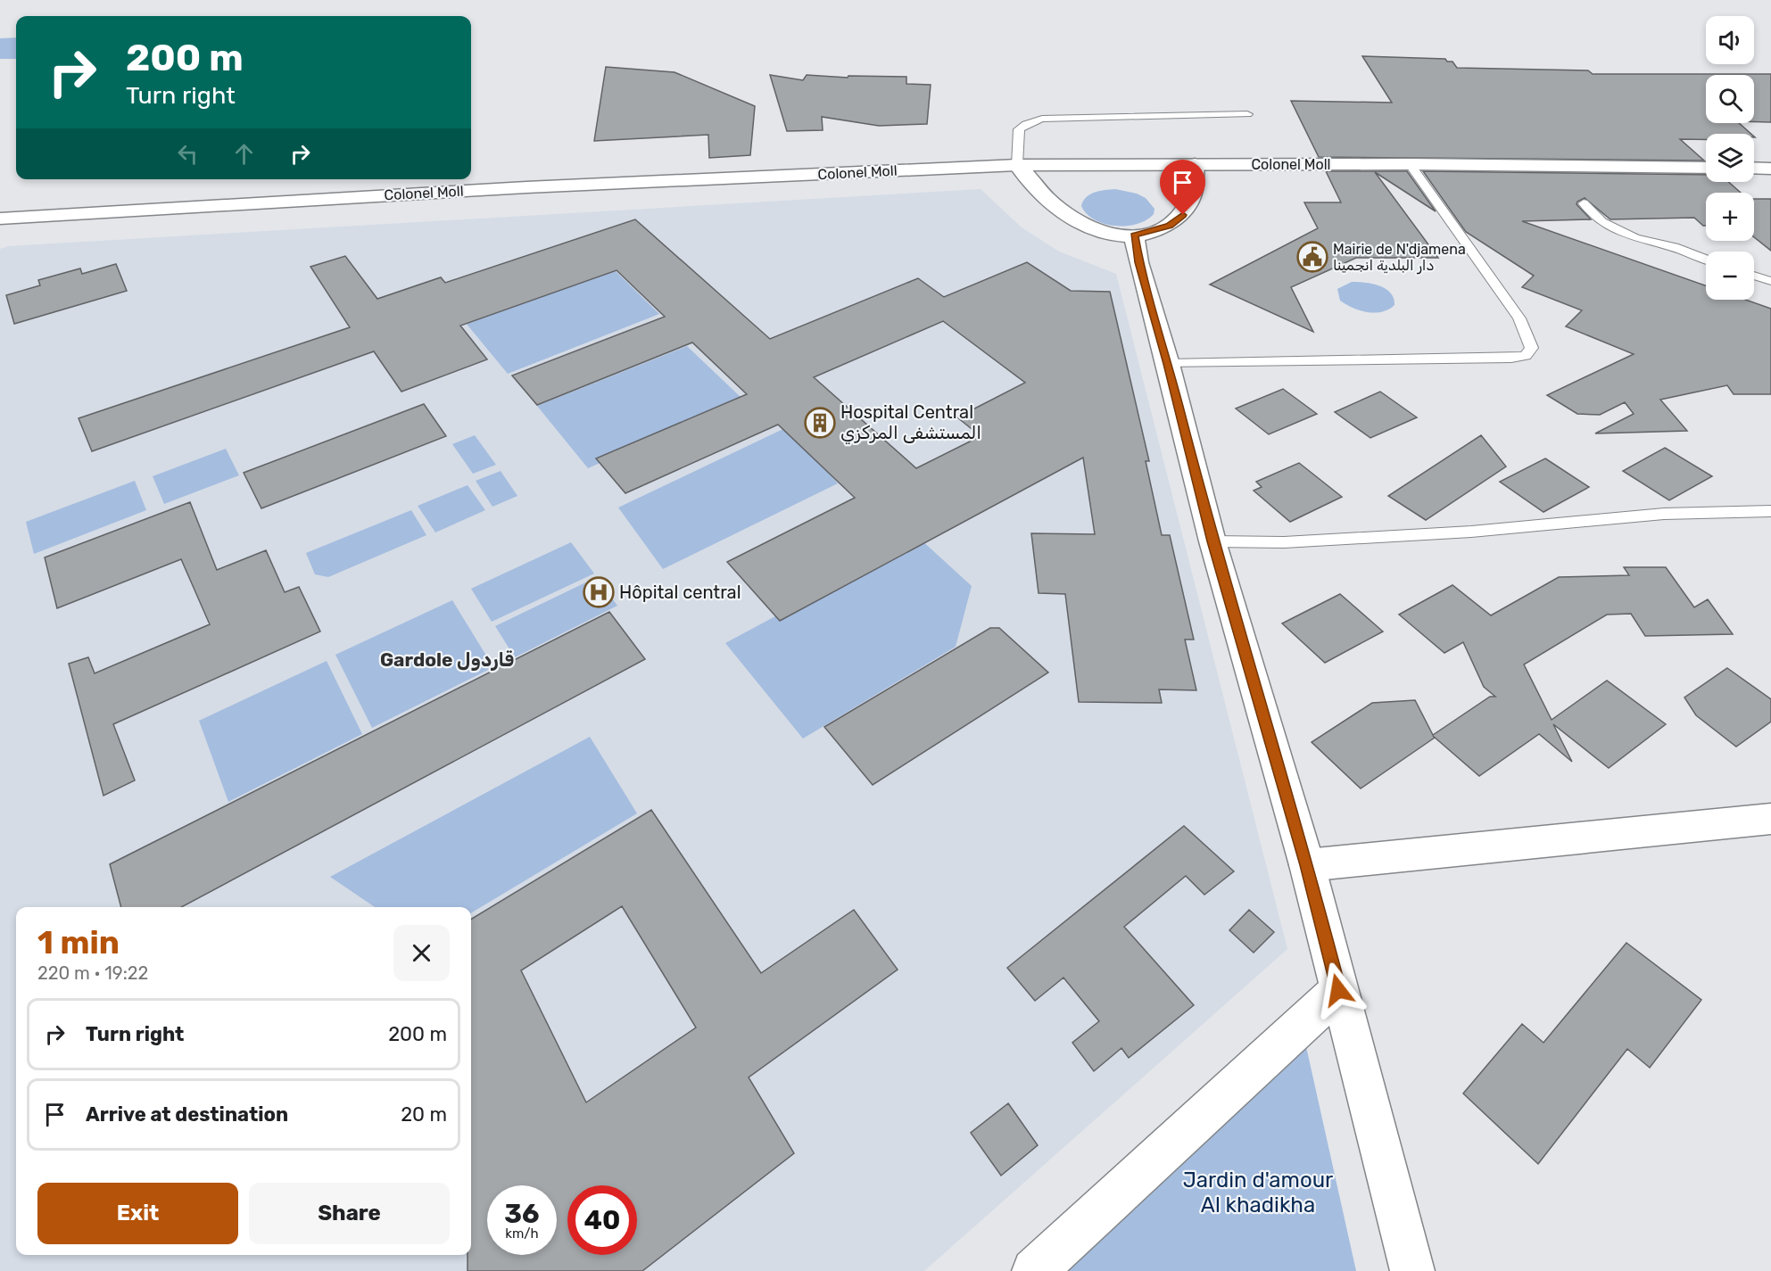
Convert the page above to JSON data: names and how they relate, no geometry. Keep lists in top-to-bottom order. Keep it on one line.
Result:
{"streets":{"main road":["Colonel Moll"]},"districts":["Gardole قاردول"],"parks":["Jardin d'amour Al khadikha"],"places":{"public building":["Mairie de N'djamena دار البلدية انجمينا"],"building":["Hospital Central المستشفى المركزي"],"hospital":["Hôpital central"]},"page":{"map_buttons":["+","−"],"turn":["200 m","Turn right"],"heading":["1 min","220 m · 19:22"],"list":[{"name":"Turn right","value":"200 m"},{"name":"Arrive at destination","value":"20 m"}],"buttons":["Exit","Share"],"speed":"36 km/h","limit":"40"}}
